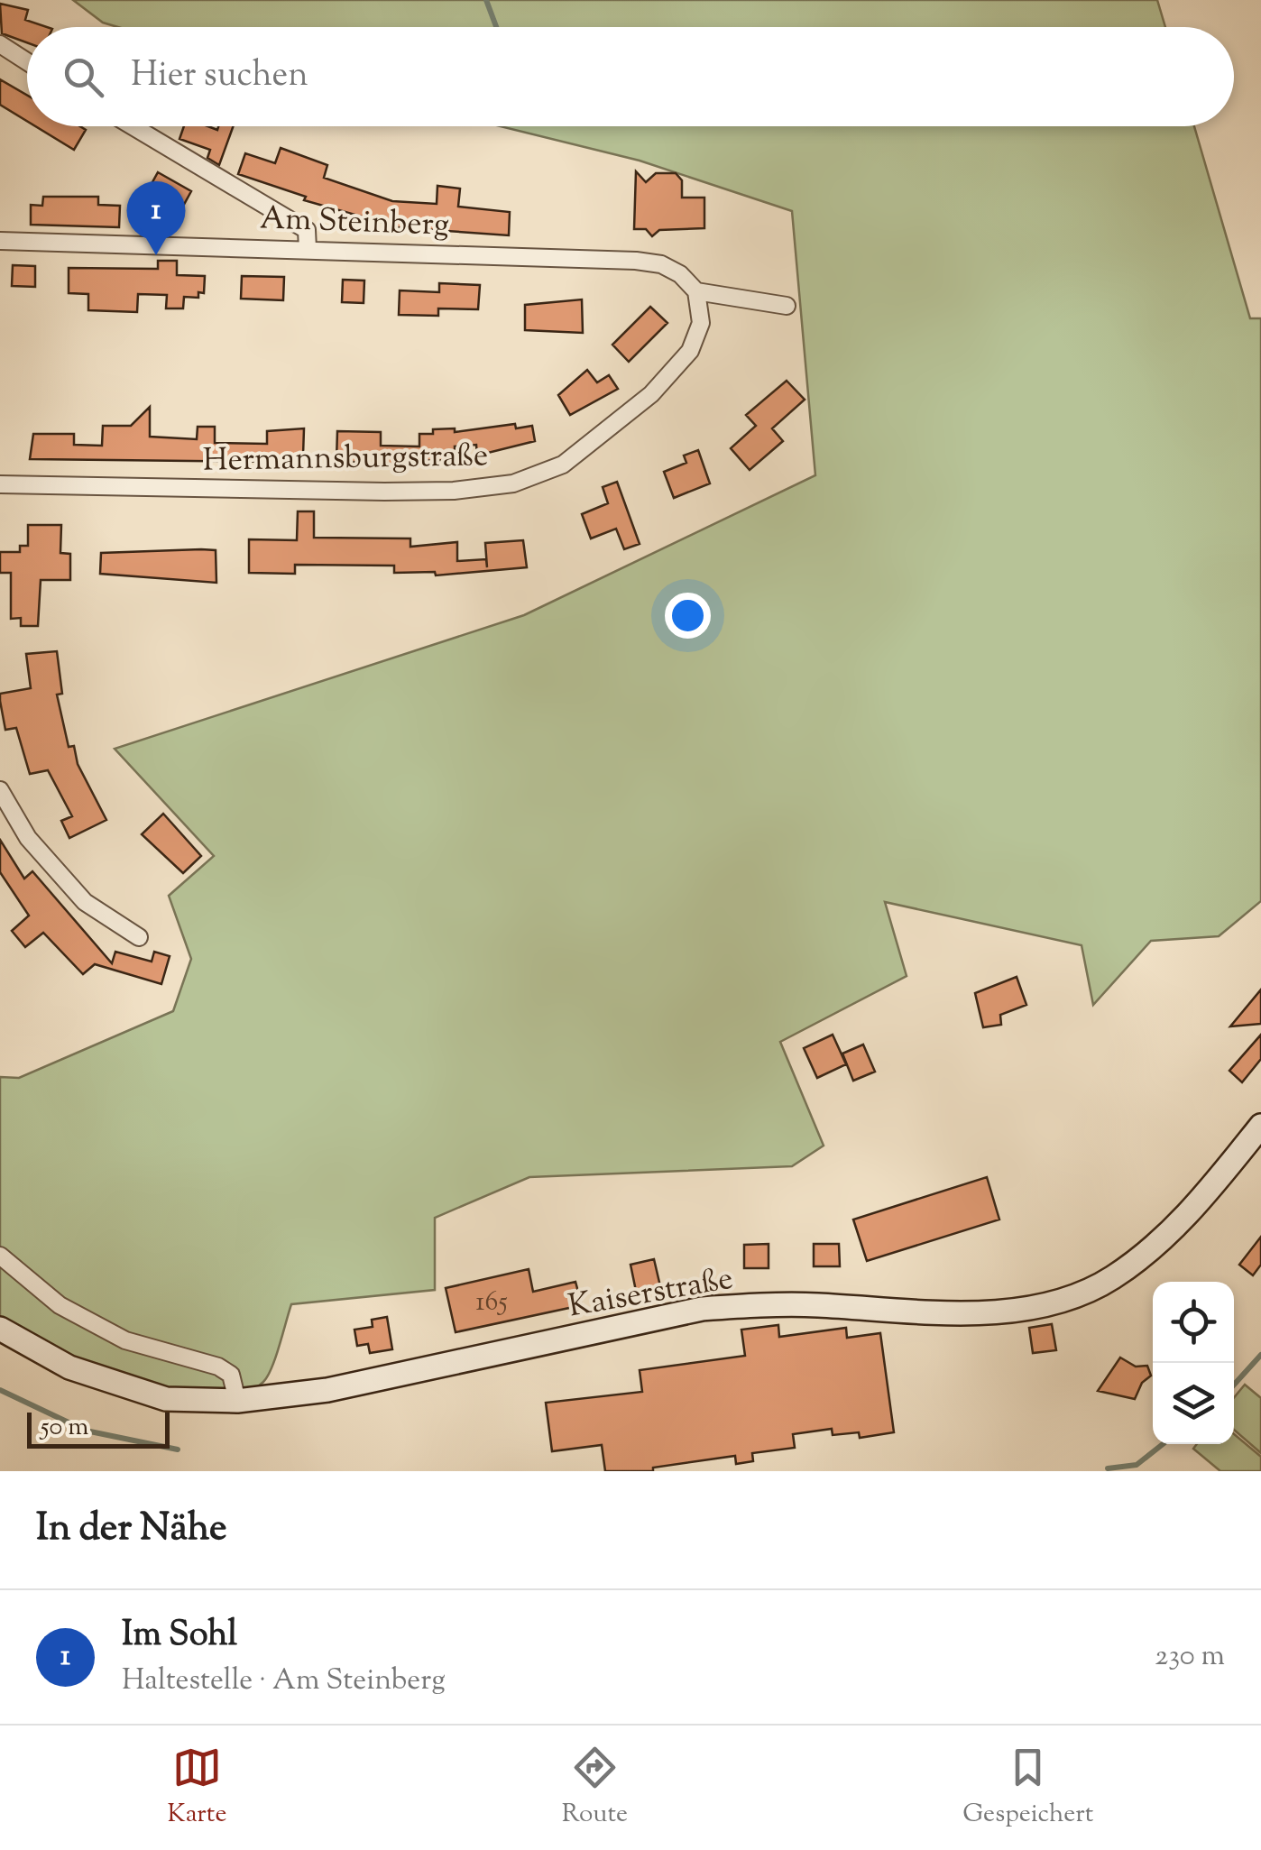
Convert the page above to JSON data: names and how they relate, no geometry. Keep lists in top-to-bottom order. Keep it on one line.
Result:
{"streets":{"street":["Am Steinberg","Hermannsburgstraße","Kaiserstraße"]},"crossings":[["Am Steinberg","Hermannsburgstraße"]],"house_numbers":["165"],"scale_bar":"50 m","page":{"search":"Hier suchen","pins":"1","scale":"50 m","heading":"In der Nähe","list":[{"mark":"1","name":"Im Sohl","note":"Haltestelle · Am Steinberg","value":"230 m"}],"nav":["Karte","Route","Gespeichert"]}}
